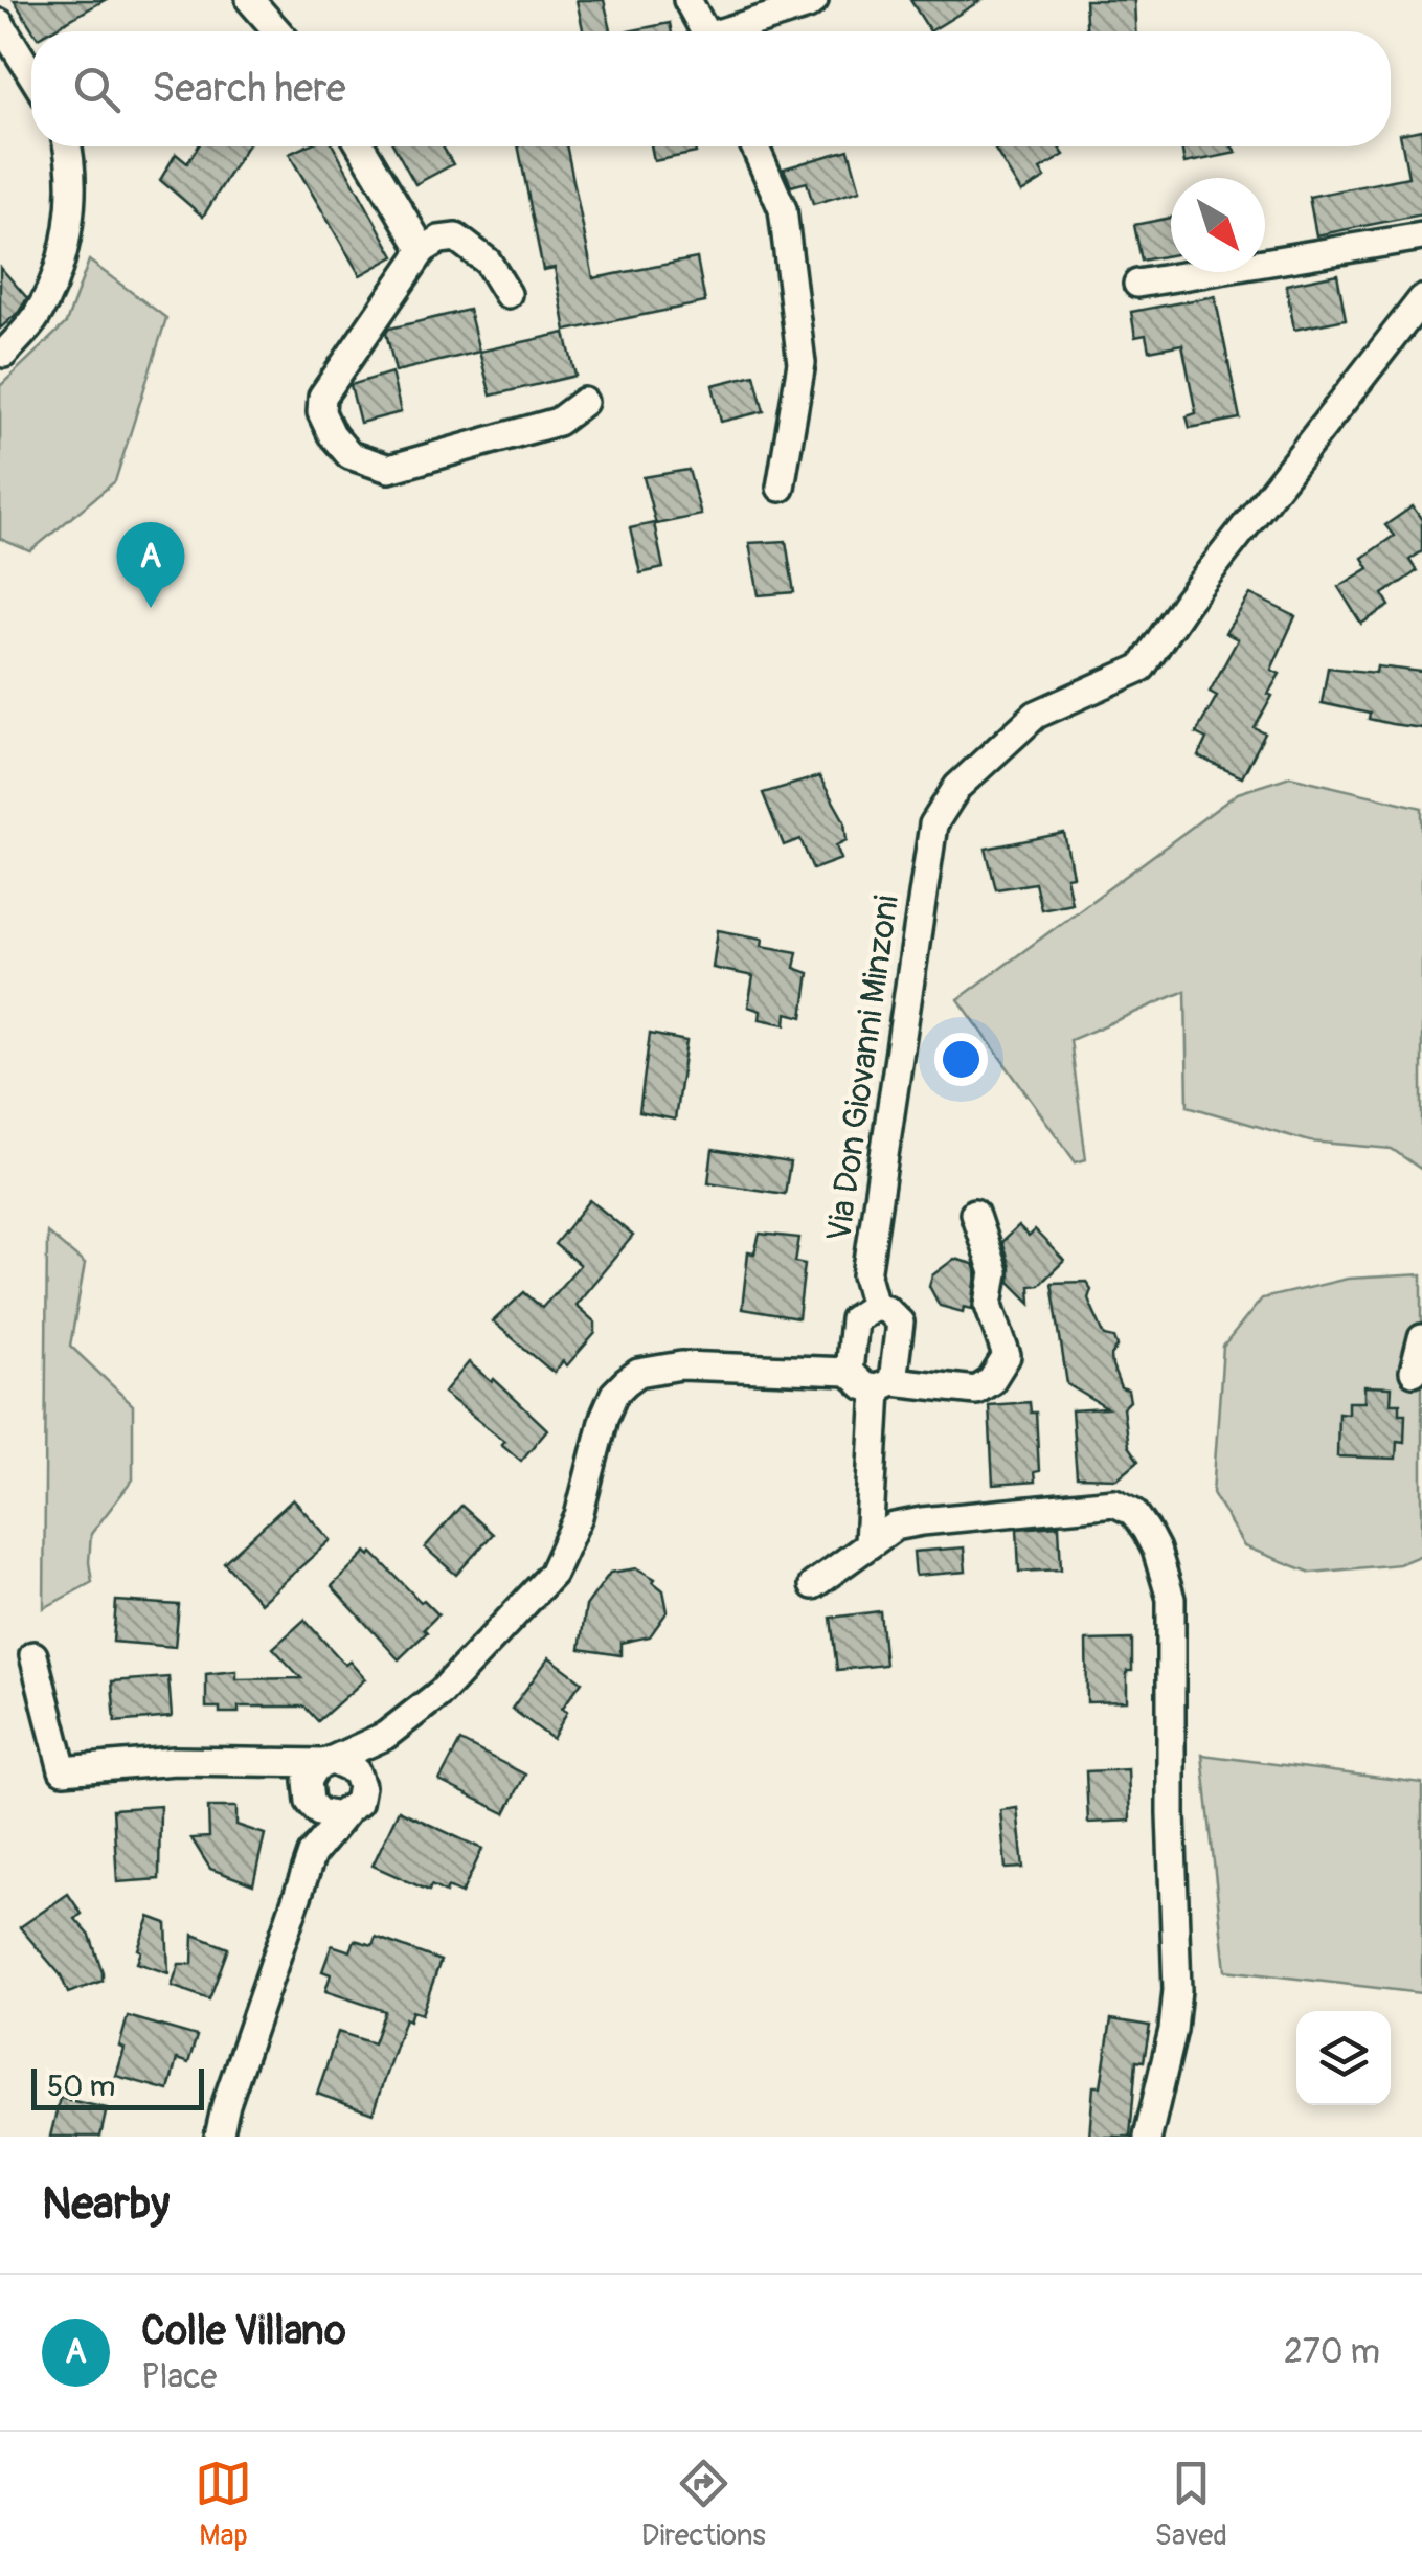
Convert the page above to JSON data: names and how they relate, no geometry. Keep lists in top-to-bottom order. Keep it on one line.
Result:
{"streets":{"street":["Via Don Giovanni Minzoni"]},"scale_bar":"50 m","north":"bottom right","page":{"search":"Search here","pins":"A","scale":"50 m","heading":"Nearby","list":[{"mark":"A","name":"Colle Villano","note":"Place","value":"270 m"}],"nav":["Map","Directions","Saved"]}}
